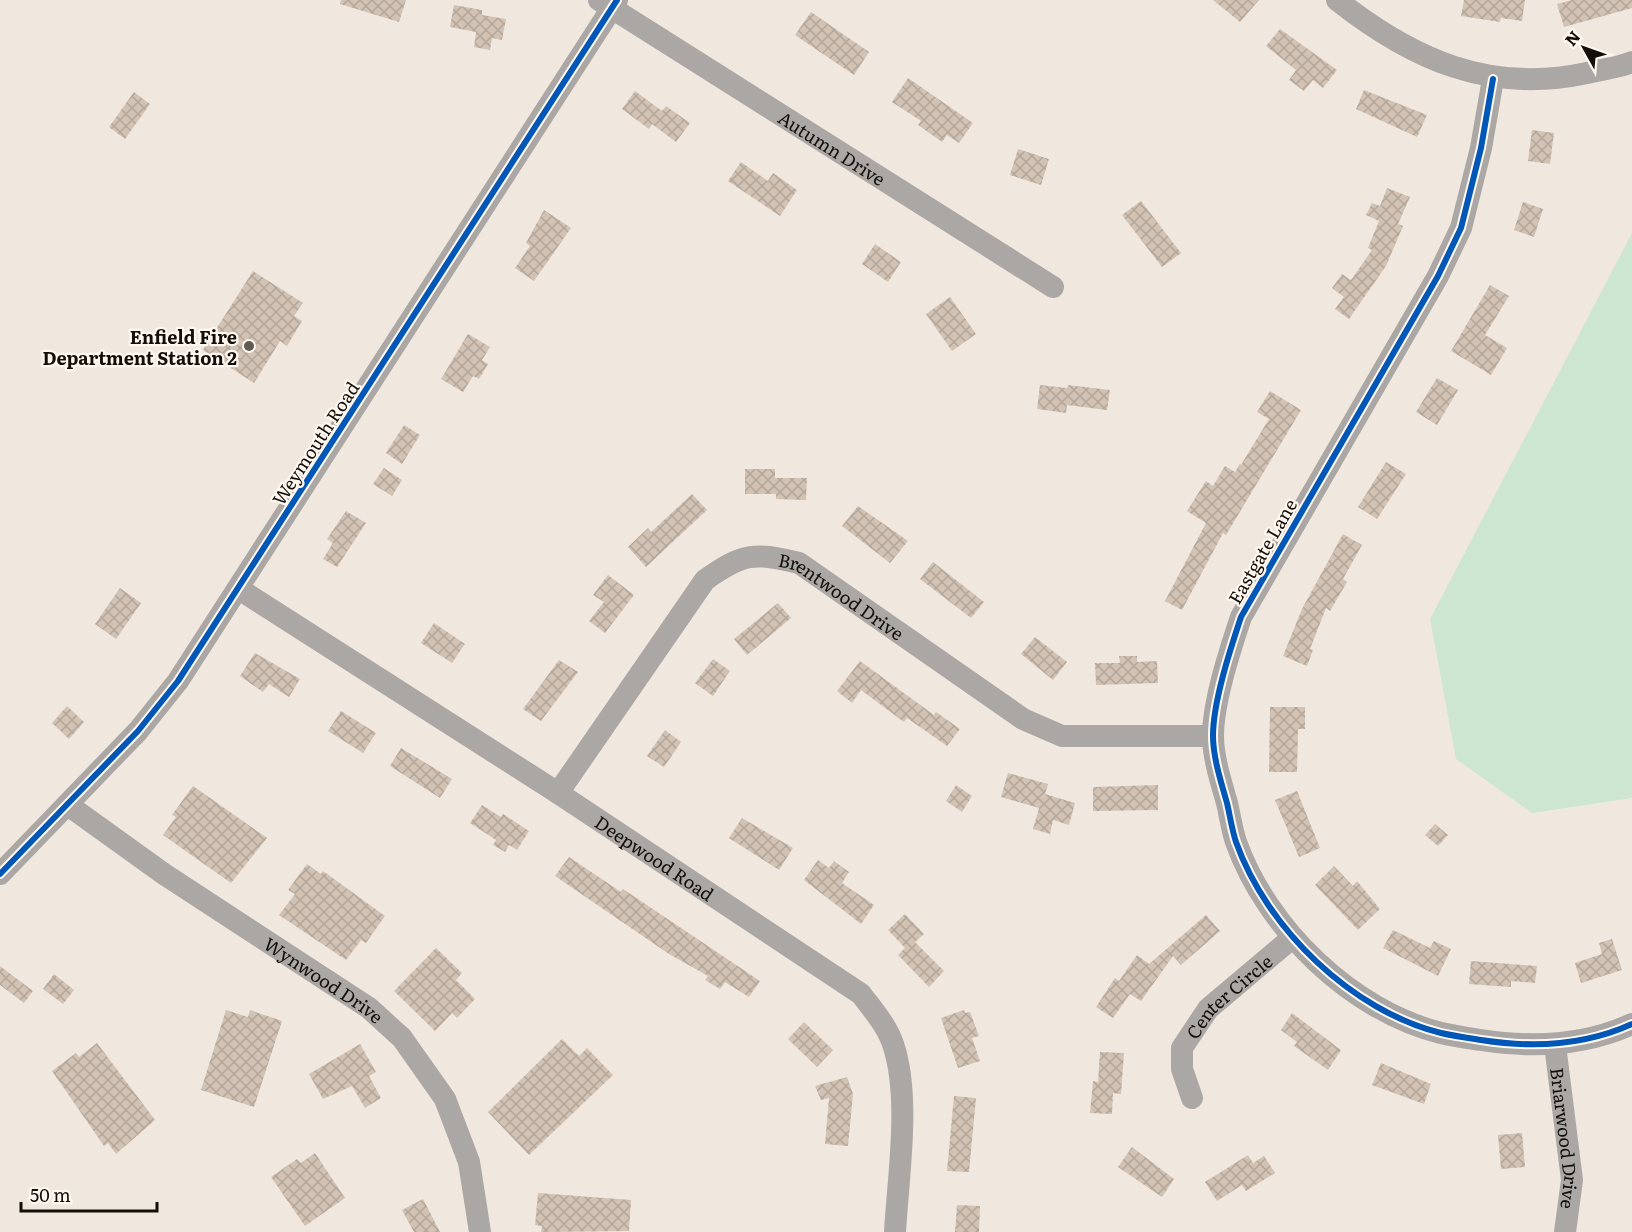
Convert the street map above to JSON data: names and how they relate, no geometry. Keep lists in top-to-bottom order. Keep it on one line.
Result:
{"streets":{"street":["Autumn Drive","Weymouth Road","Eastgate Lane","Brentwood Drive","Deepwood Road","Wynwood Drive","Center Circle","Briarwood Drive"]},"crossings":[["Autumn Drive","Weymouth Road"],["Weymouth Road","Deepwood Road"],["Weymouth Road","Wynwood Drive"],["Eastgate Lane","Brentwood Drive"],["Eastgate Lane","Center Circle"],["Eastgate Lane","Briarwood Drive"],["Brentwood Drive","Deepwood Road"]],"places":["Enfield Fire Department Station 2"],"scale_bar":"50 m","north":"top left"}
